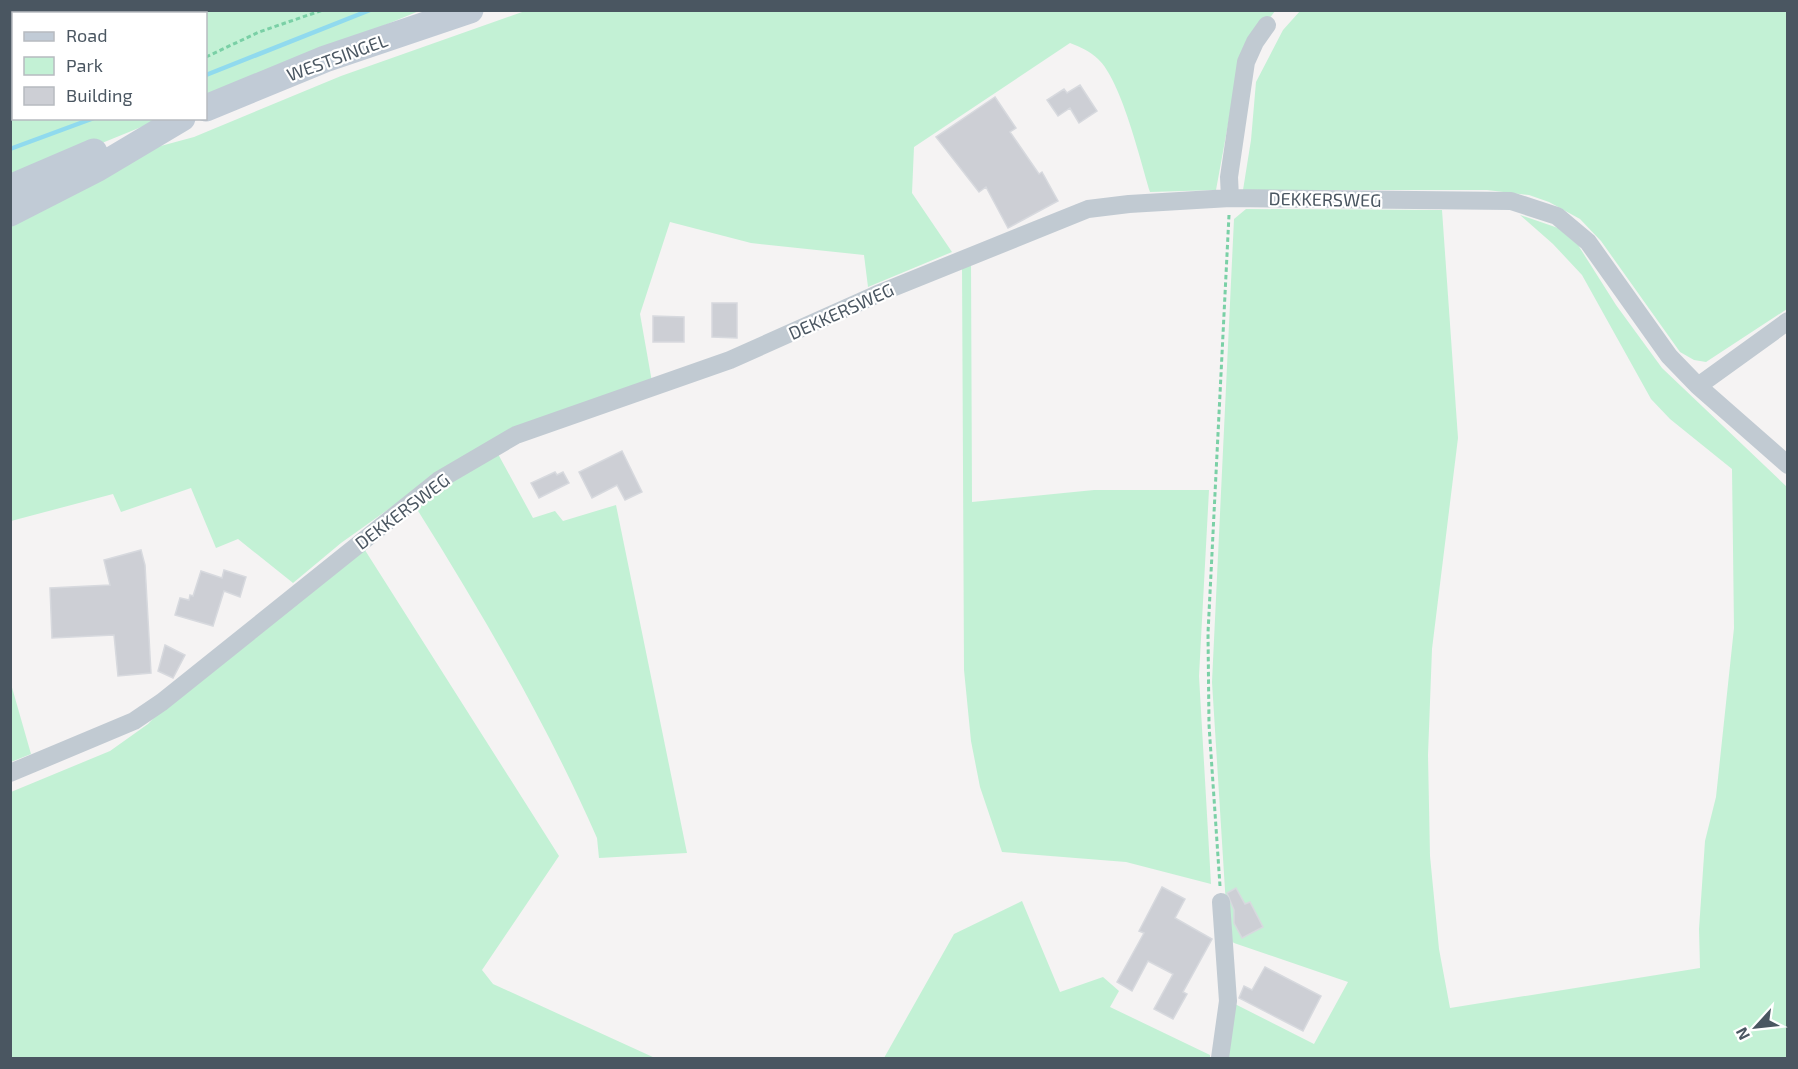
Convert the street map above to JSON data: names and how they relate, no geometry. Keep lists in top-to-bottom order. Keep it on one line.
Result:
{"streets":{"main road":["WESTSINGEL"],"street":["DEKKERSWEG"]},"legend":["Road","Park","Building"],"north":"bottom left"}
